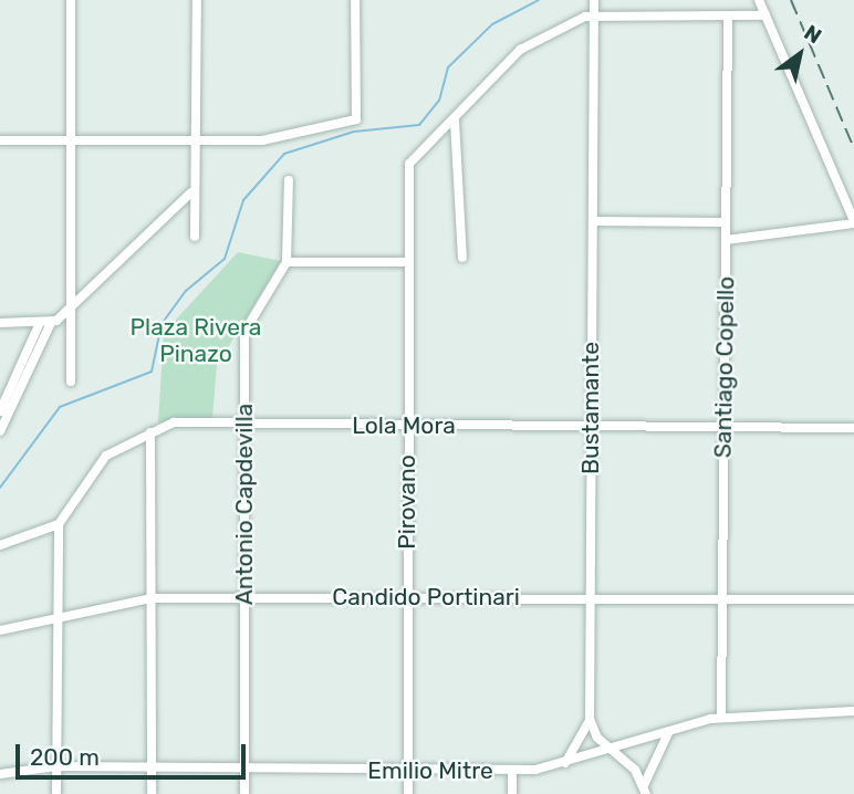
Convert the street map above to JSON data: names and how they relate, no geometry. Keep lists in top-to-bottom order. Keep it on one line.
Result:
{"streets":{"street":["Santiago Copello","Bustamante","Lola Mora","Pirovano","Antonio Capdevilla","Candido Portinari","Emilio Mitre"]},"crossings":[["Santiago Copello","Lola Mora"],["Santiago Copello","Candido Portinari"],["Santiago Copello","Emilio Mitre"],["Bustamante","Lola Mora"],["Bustamante","Candido Portinari"],["Lola Mora","Pirovano"],["Lola Mora","Antonio Capdevilla"],["Pirovano","Candido Portinari"],["Pirovano","Emilio Mitre"],["Antonio Capdevilla","Candido Portinari"],["Antonio Capdevilla","Emilio Mitre"]],"parks":["Plaza Rivera Pinazo"],"scale_bar":"200 m","north":"top right"}
